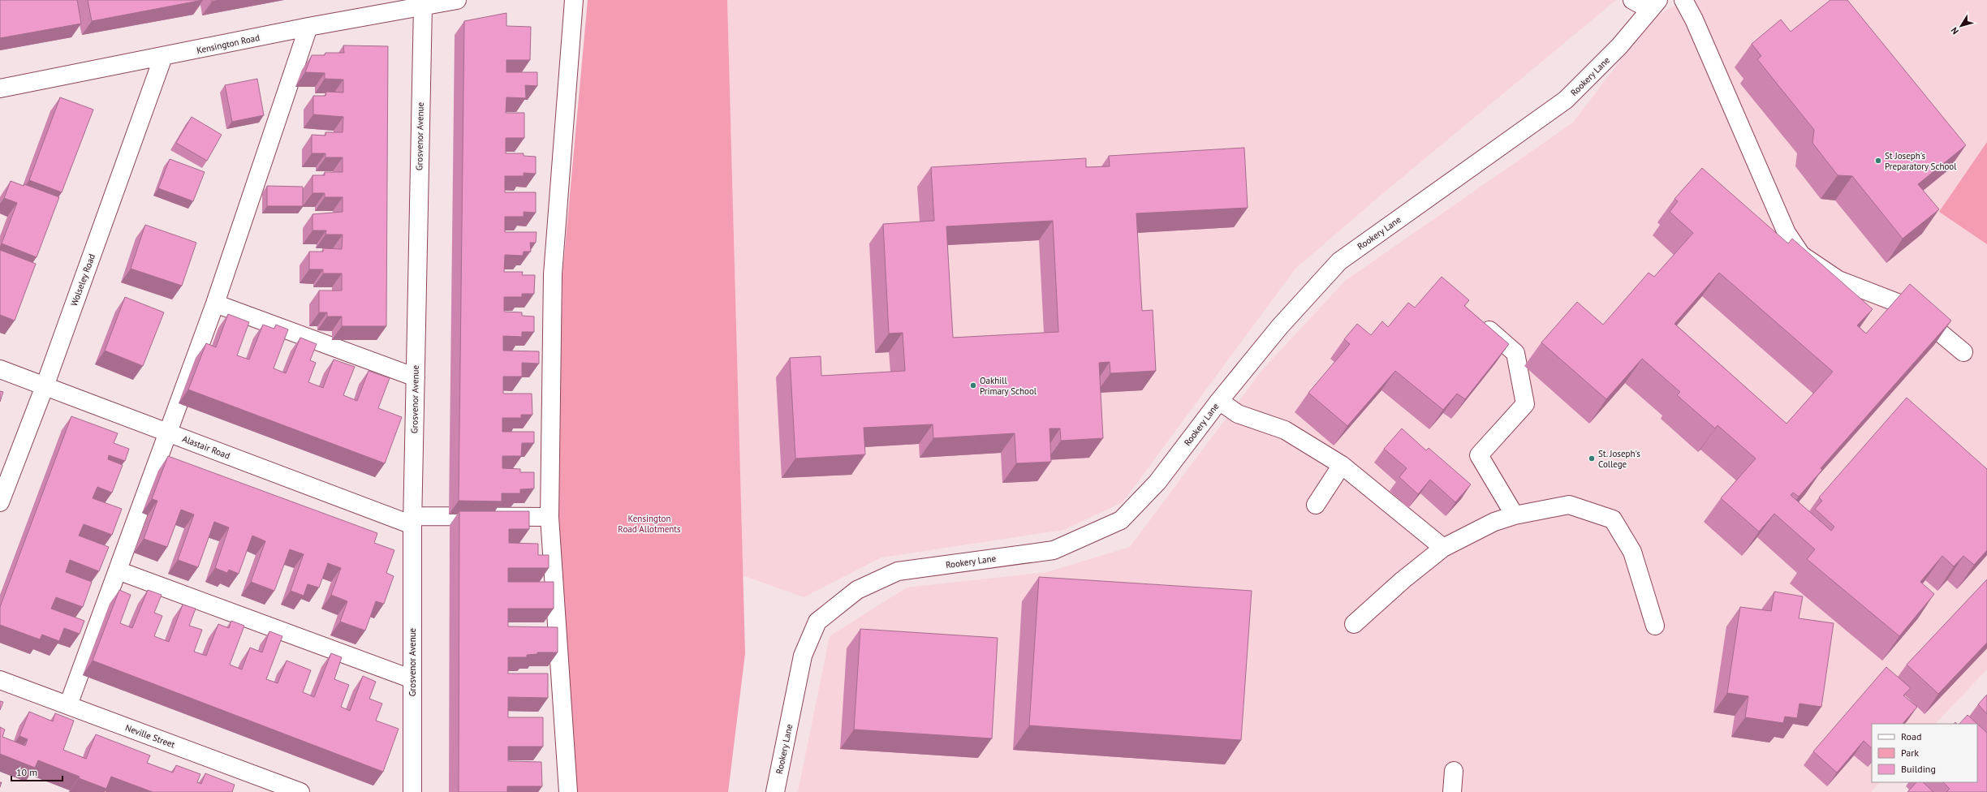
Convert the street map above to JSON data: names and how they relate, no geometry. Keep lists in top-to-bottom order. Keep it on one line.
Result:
{"streets":{"street":["Kensington Road","Rookery Lane","Grosvenor Avenue","Wolseley Road","Alastair Road","Neville Street"]},"crossings":[["Kensington Road","Grosvenor Avenue"],["Kensington Road","Wolseley Road"],["Grosvenor Avenue","Alastair Road"],["Wolseley Road","Alastair Road"]],"parks":["Kensington Road Allotments"],"places":["St Joseph's Preparatory School","Oakhill Primary School","St. Joseph's College"],"legend":["Road","Park","Building"],"scale_bar":"10 m","north":"bottom left"}
